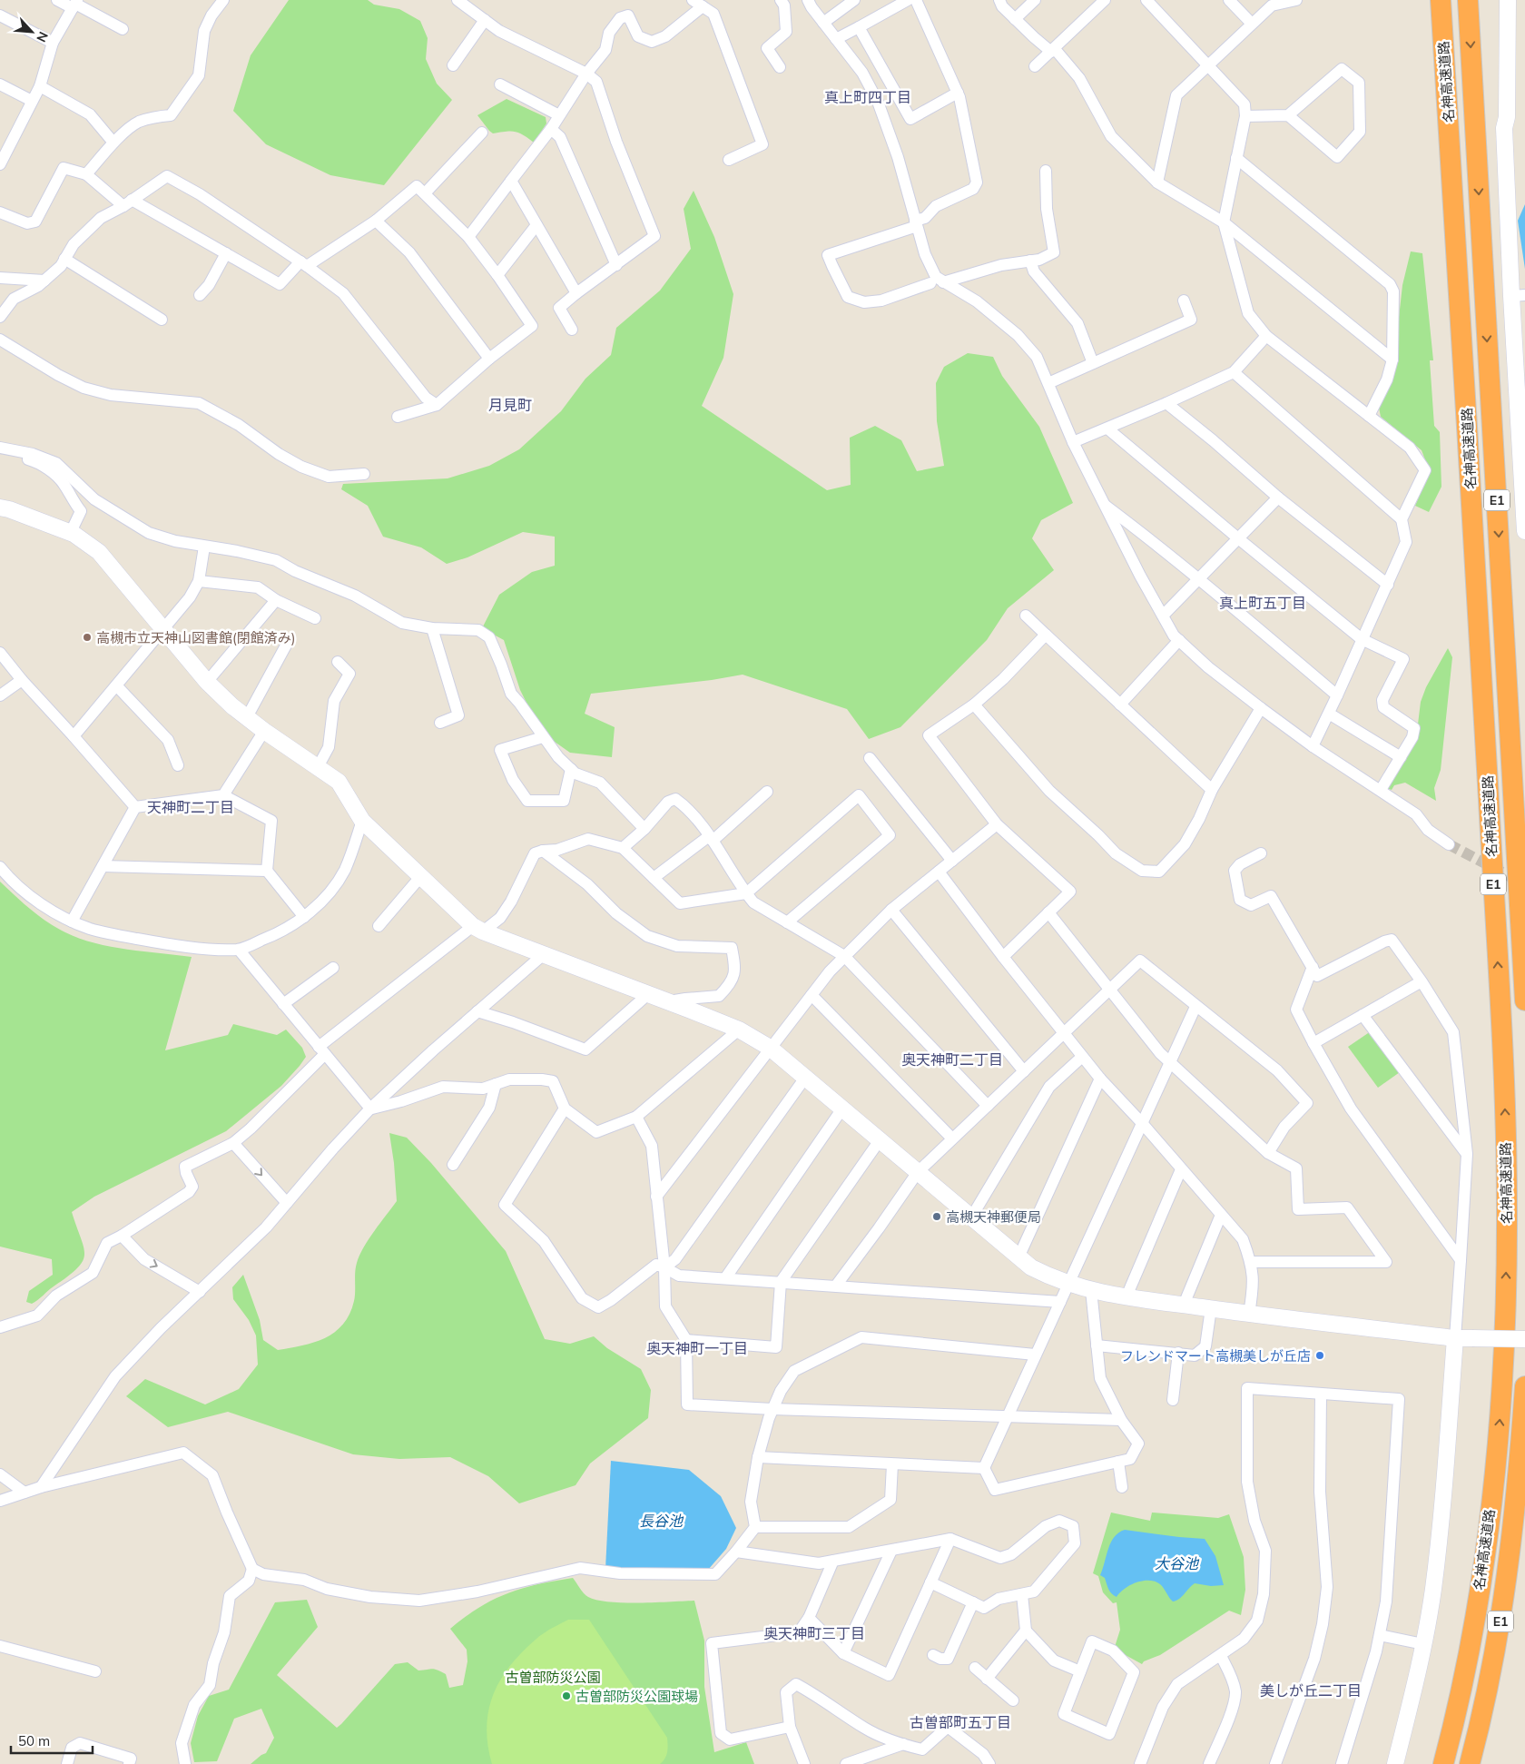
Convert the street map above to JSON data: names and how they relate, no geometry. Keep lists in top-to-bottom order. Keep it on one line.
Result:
{"streets":{"highway":["名神高速道路","E1"]},"districts":["真上町四丁目","月見町","真上町五丁目","天神町二丁目","奥天神町二丁目","奥天神町一丁目","奥天神町三丁目","美しが丘二丁目","古曽部町五丁目"],"water":["長谷池","大谷池"],"parks":["古曽部防災公園"],"places":["高槻市立天神山図書館(閉館済み)","高槻天神郵便局","フレンドマート高槻美しが丘店","古曽部防災公園球場"],"scale_bar":"50 m","north":"bottom right"}
